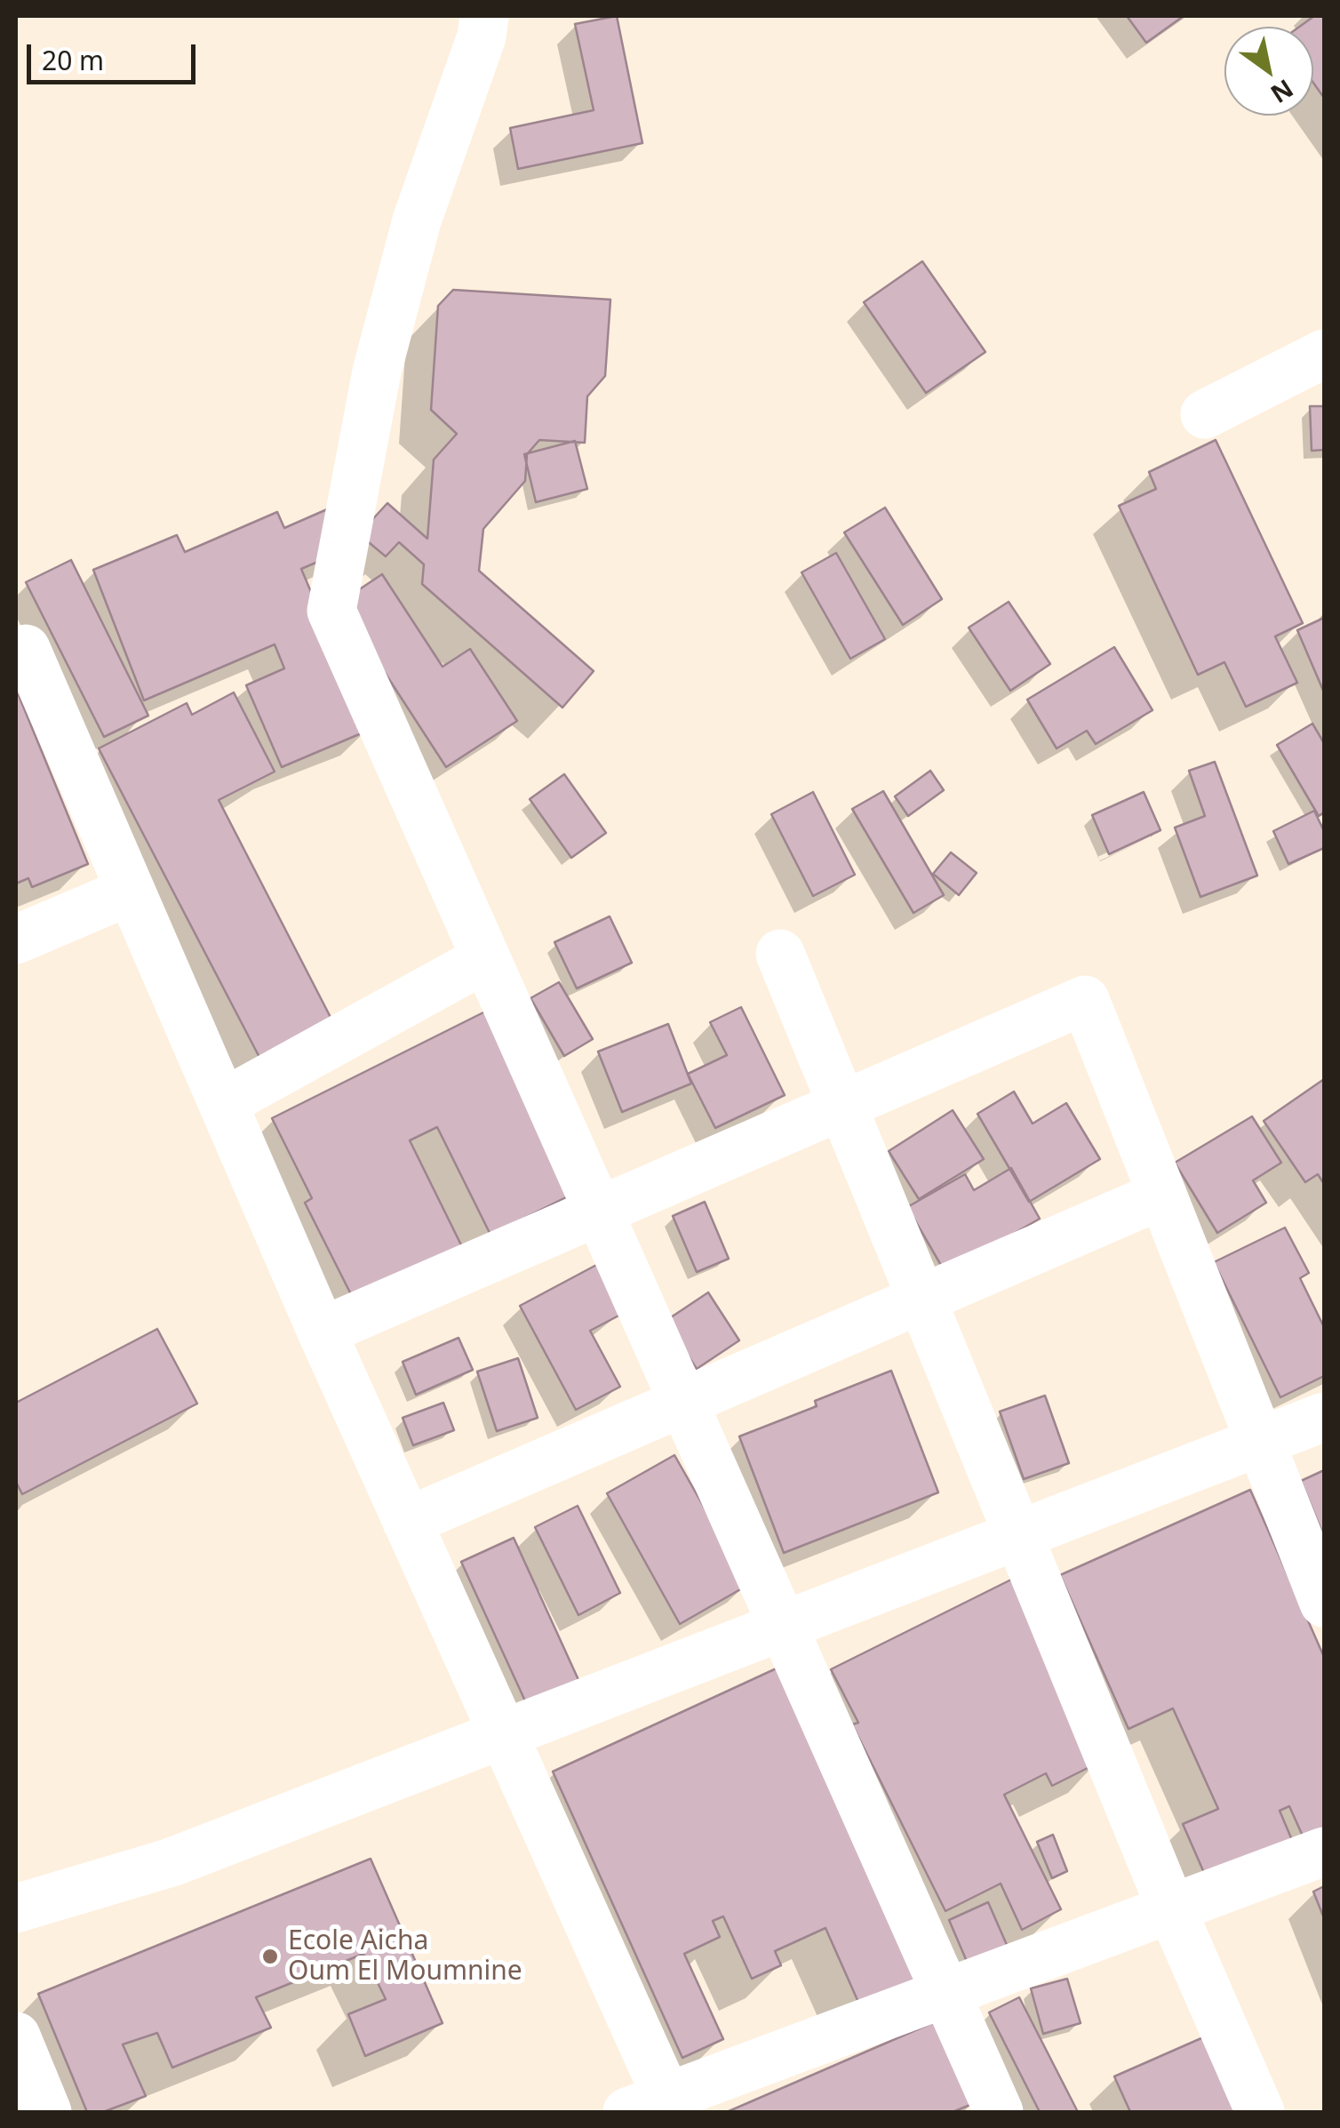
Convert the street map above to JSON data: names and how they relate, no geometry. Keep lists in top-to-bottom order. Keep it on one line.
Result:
{"places":["Ecole Aicha Oum El Moumnine"],"scale_bar":"20 m","north":"bottom right"}
